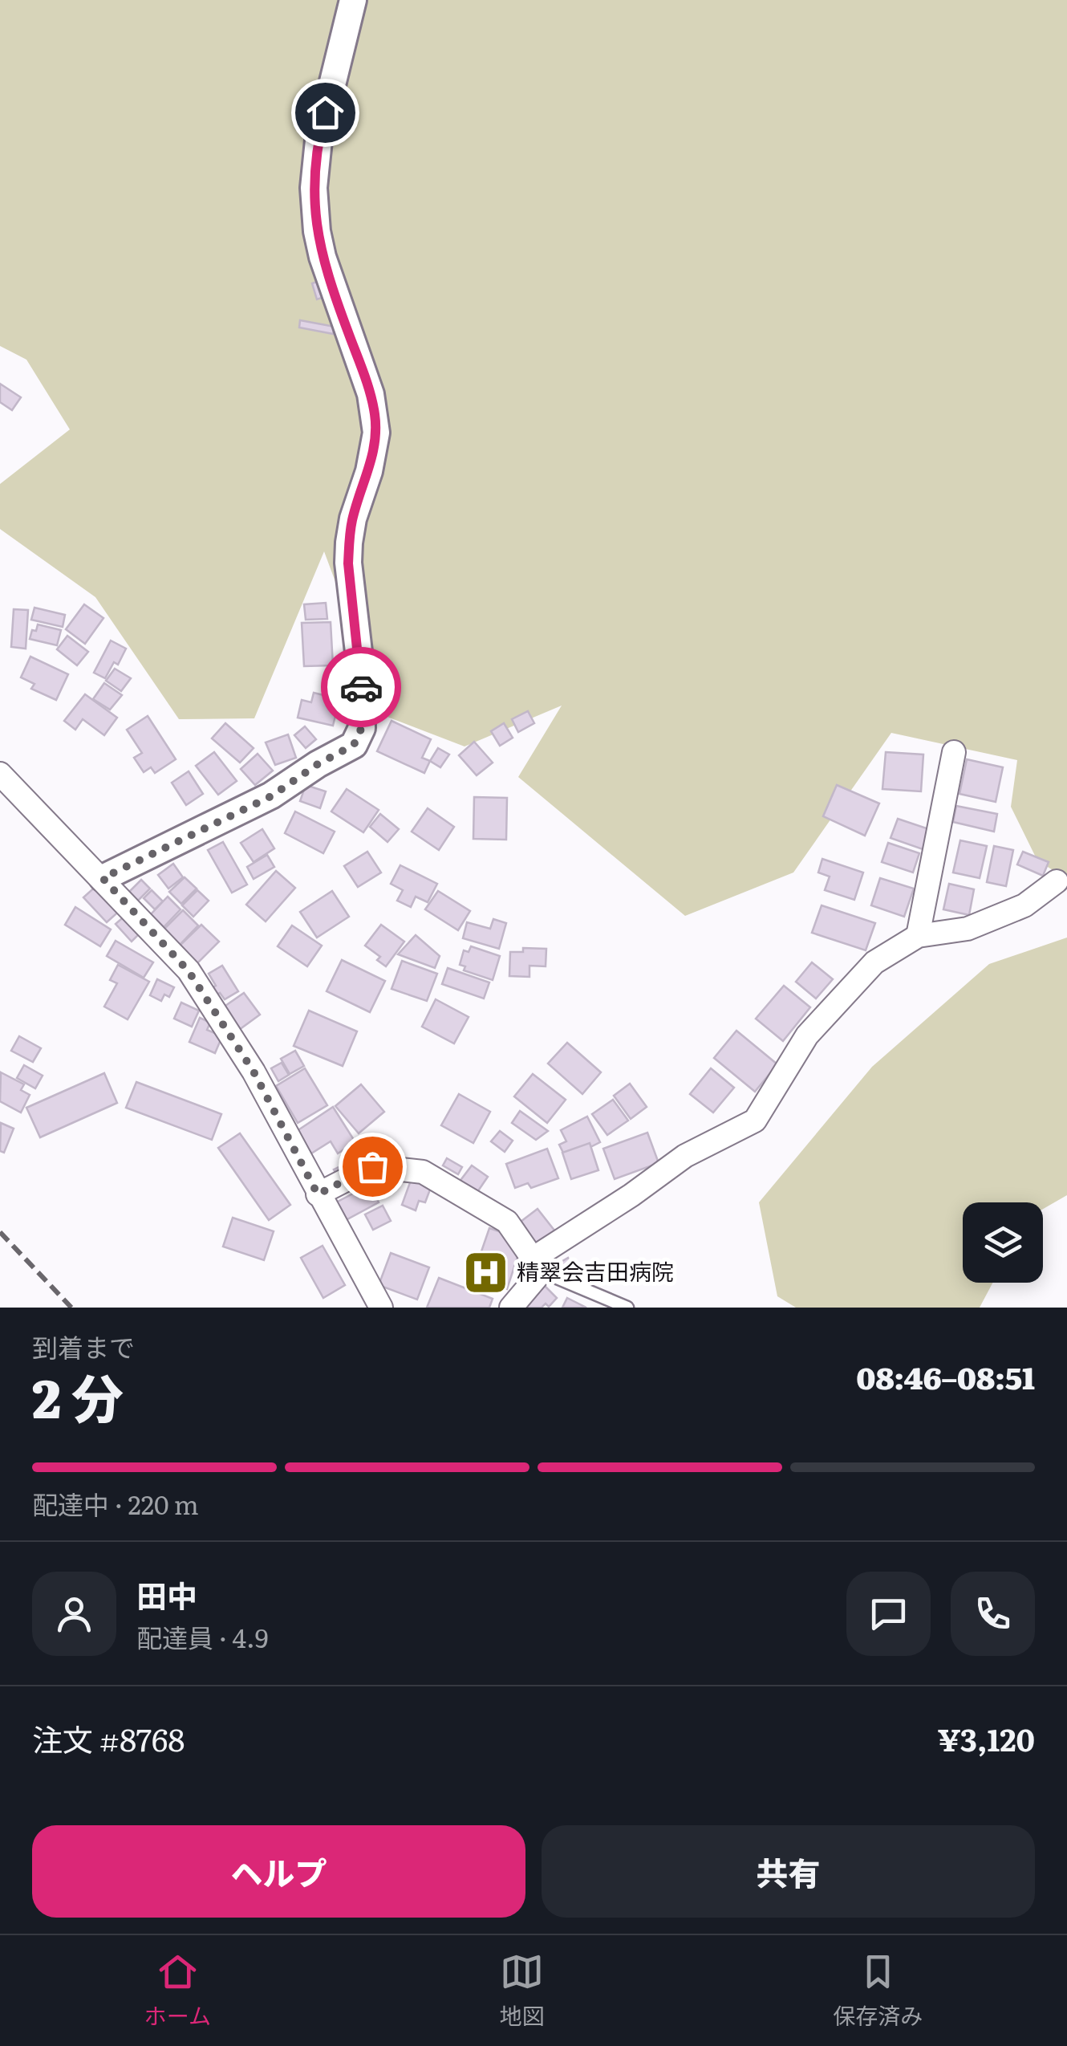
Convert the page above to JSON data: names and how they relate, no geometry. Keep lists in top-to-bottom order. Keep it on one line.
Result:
{"places":{"hospital":["精翠会吉田病院"]},"page":{"heading":["2 分","到着まで","08:46–08:51"],"panel":["田中","配達員 · 4.9","注文 #8768","¥3,120"],"bar":"配達中 · 220 m","buttons":["ヘルプ","共有"],"tabs":["ホーム","地図","保存済み"]}}
